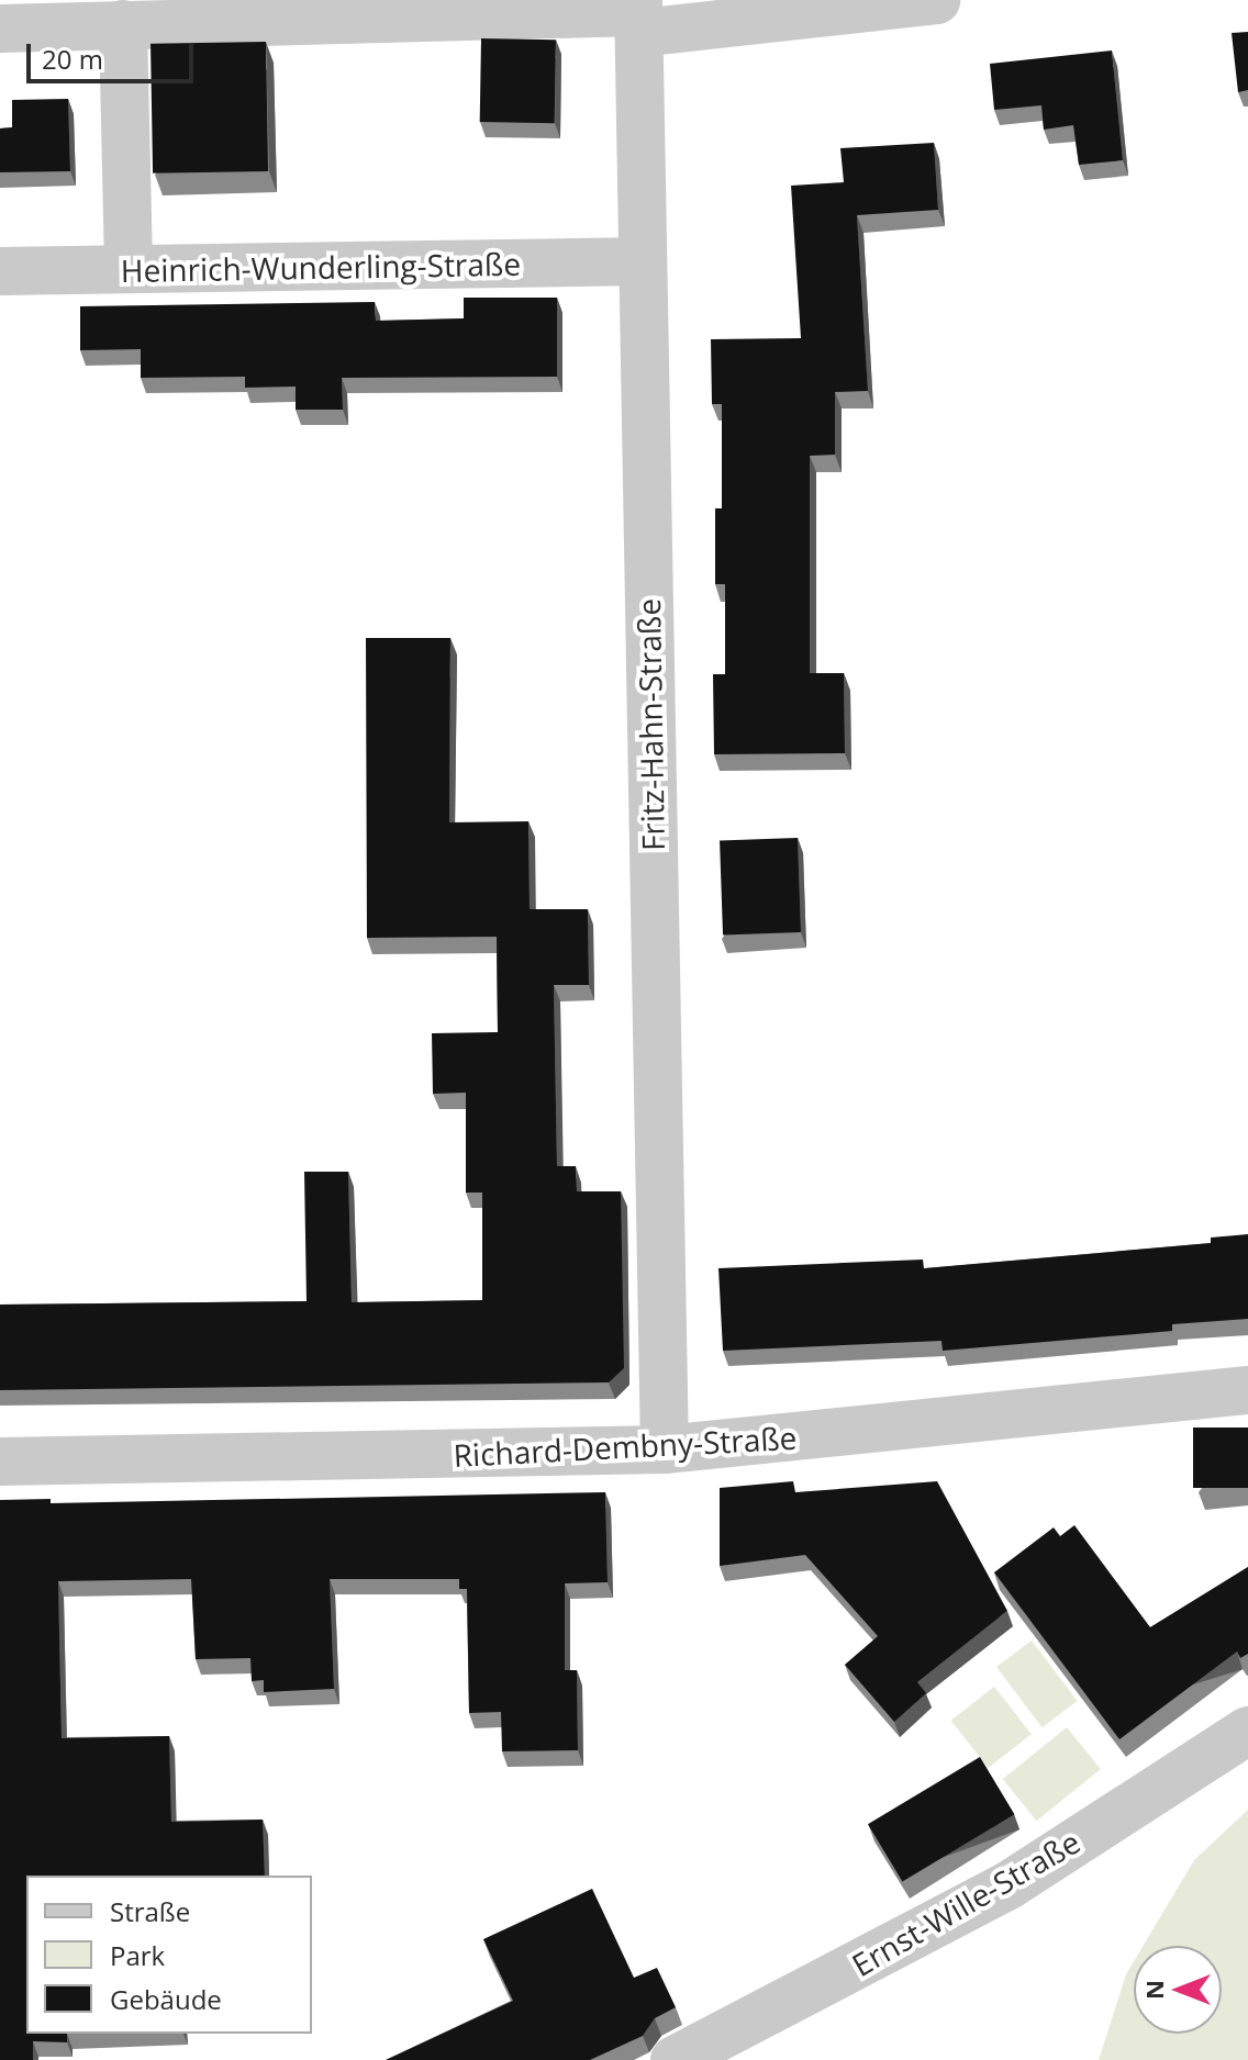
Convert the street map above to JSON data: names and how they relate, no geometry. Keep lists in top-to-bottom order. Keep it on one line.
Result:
{"streets":{"street":["Heinrich-Wunderling-Straße","Fritz-Hahn-Straße","Richard-Dembny-Straße","Ernst-Wille-Straße"]},"crossings":[["Heinrich-Wunderling-Straße","Fritz-Hahn-Straße"],["Fritz-Hahn-Straße","Richard-Dembny-Straße"]],"legend":["Straße","Park","Gebäude"],"scale_bar":"20 m","north":"left"}
